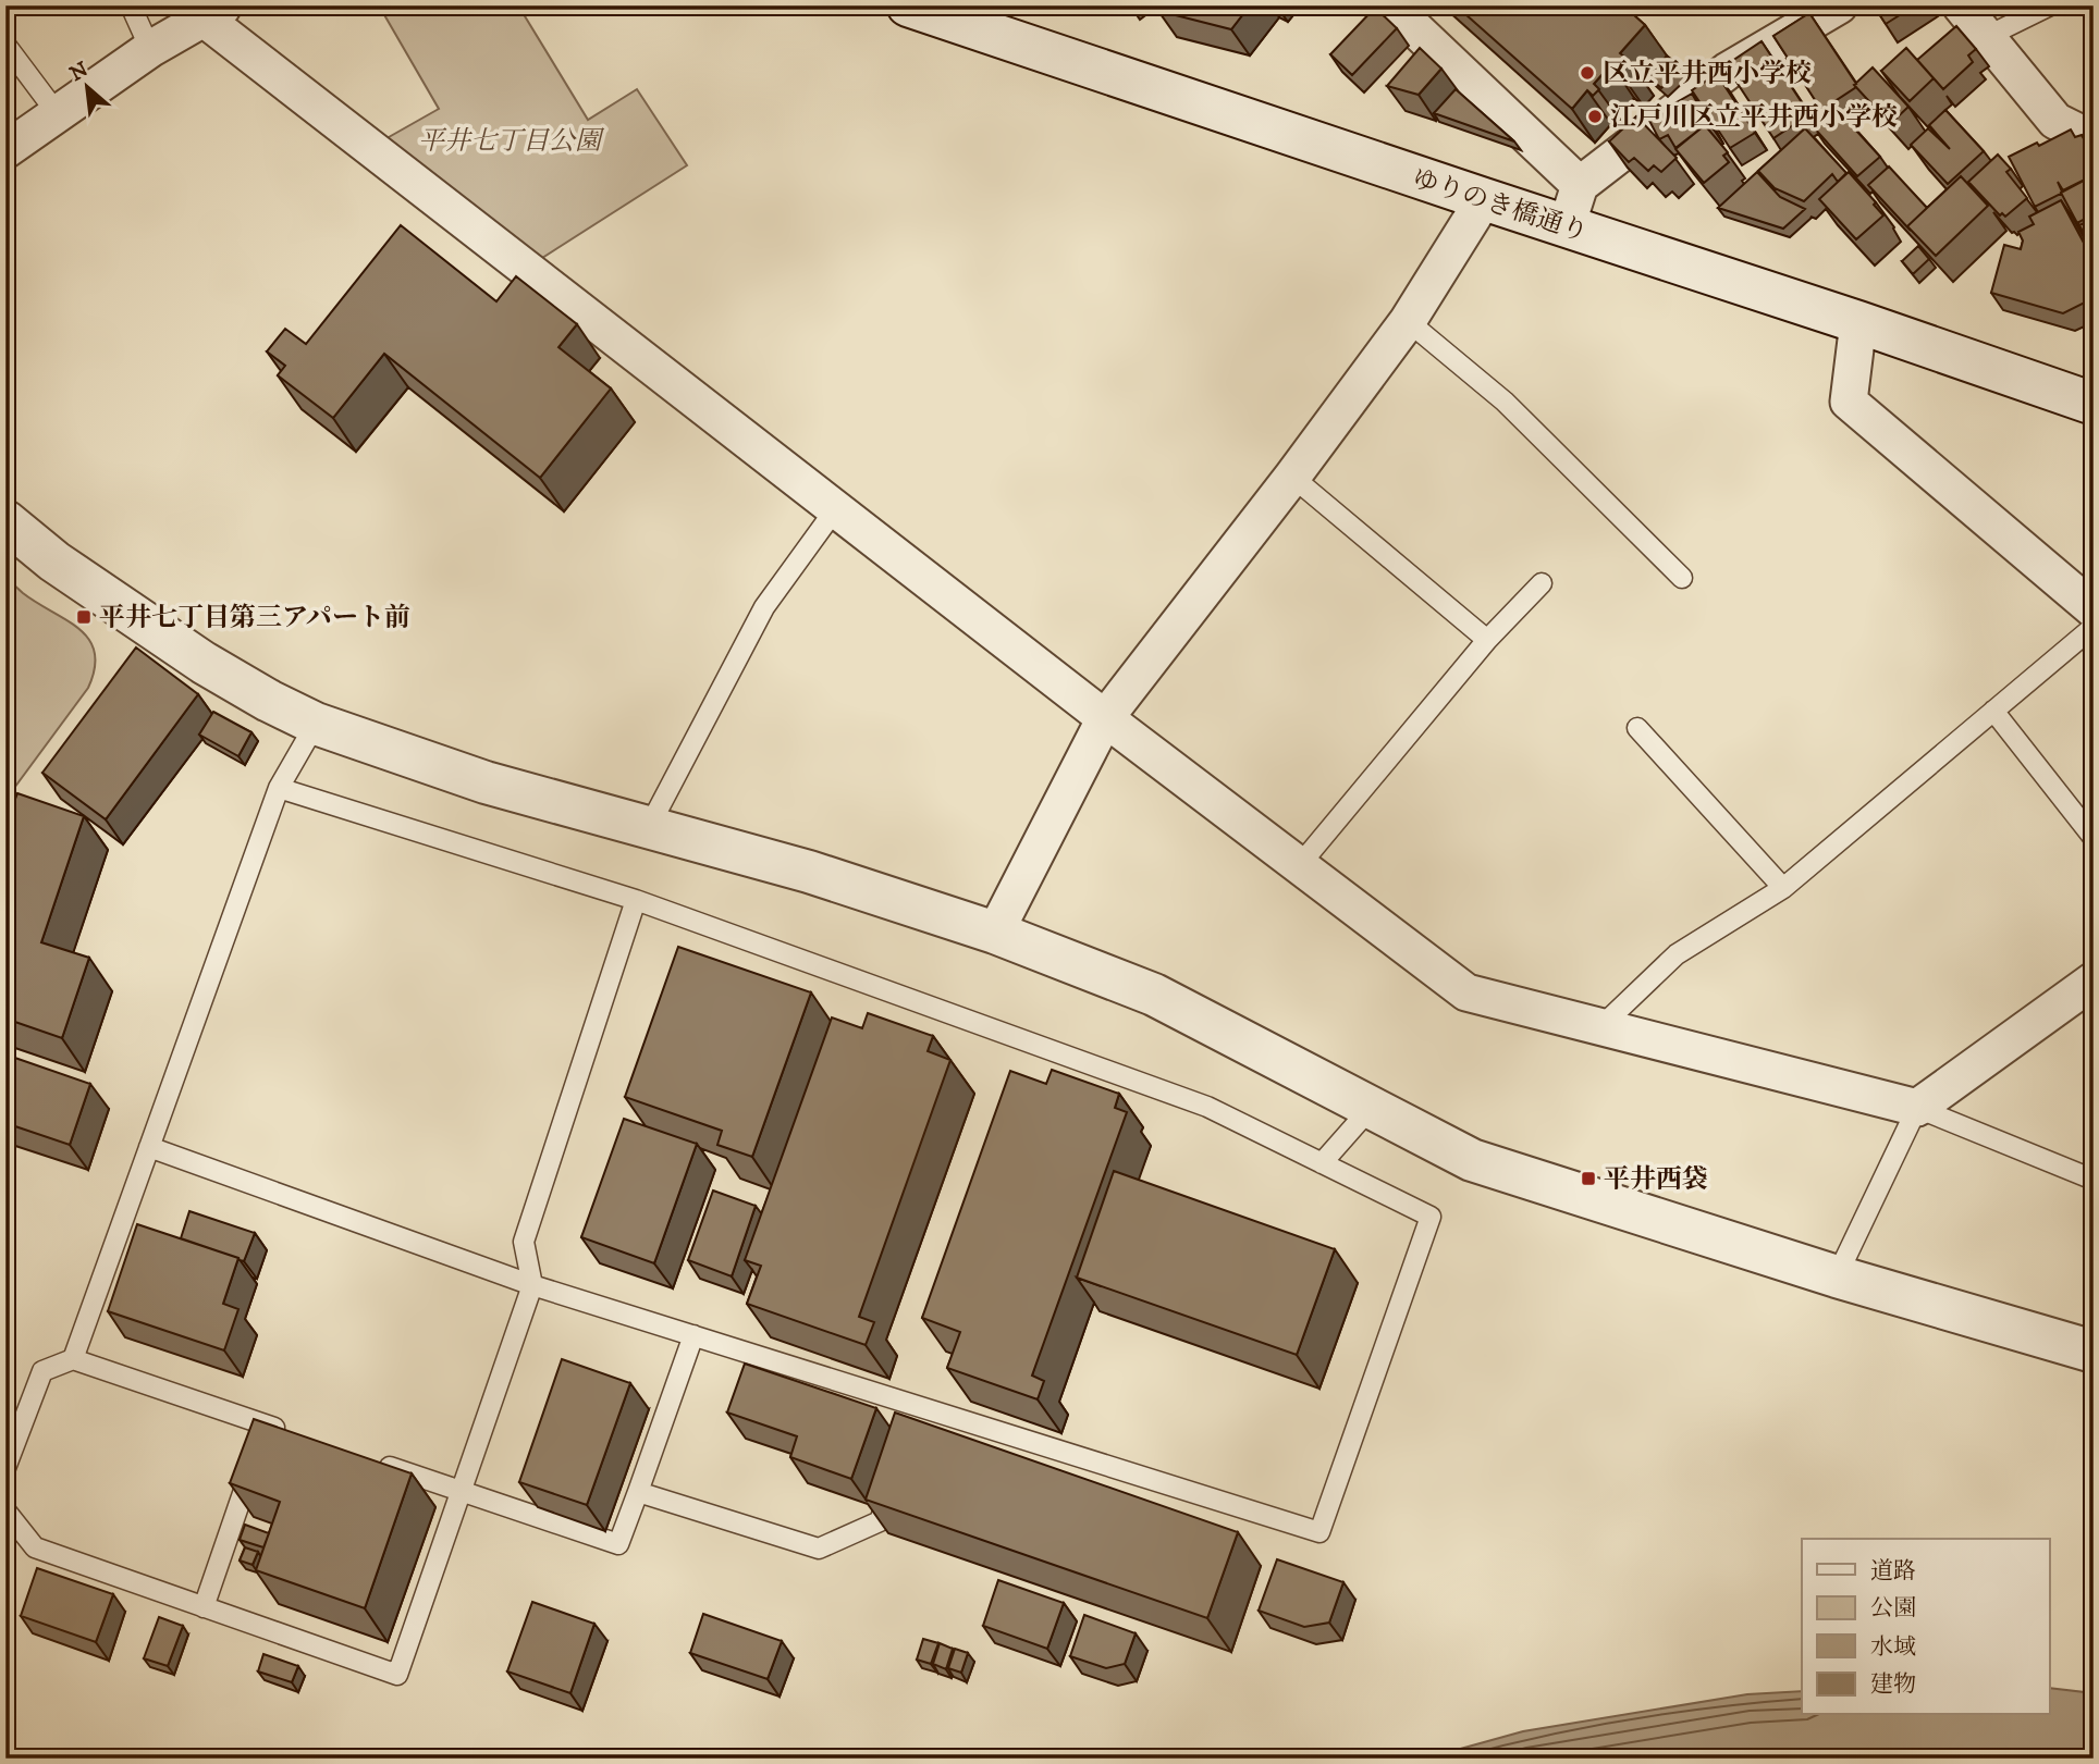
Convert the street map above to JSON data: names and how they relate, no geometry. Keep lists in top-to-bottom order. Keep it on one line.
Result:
{"streets":{"street":["ゆりのき橋通り"]},"parks":["平井七丁目公園"],"places":{"other":["区立平井西小学校","江戸川区立平井西小学校"],"transit":["平井七丁目第三アパート前","平井西袋"]},"legend":["道路","公園","水域","建物"],"north":"top left"}
